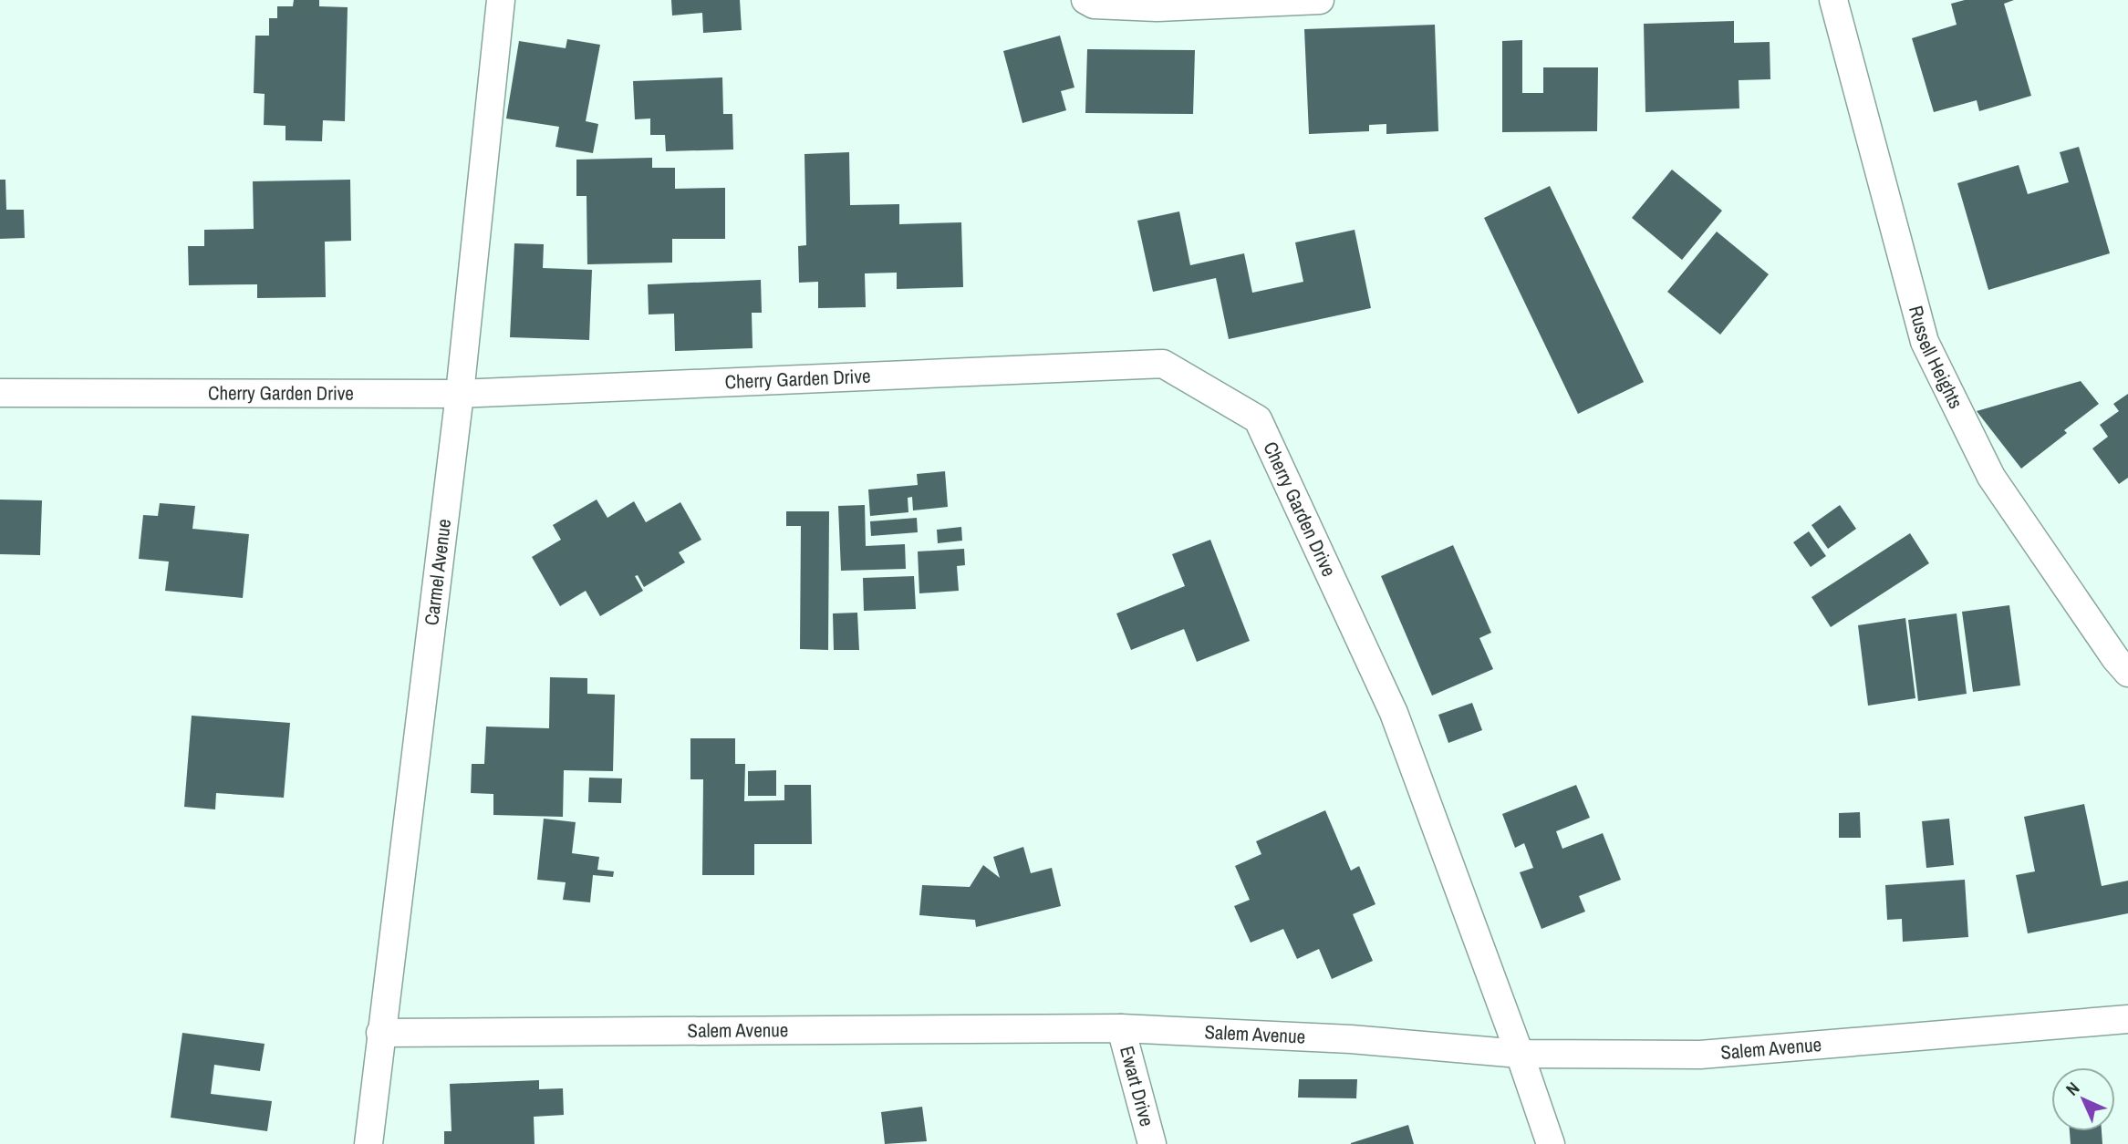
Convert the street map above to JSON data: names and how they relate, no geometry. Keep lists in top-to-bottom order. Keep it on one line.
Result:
{"streets":{"street":["Russell Heights","Cherry Garden Drive","Carmel Avenue","Salem Avenue","Ewart Drive"]},"crossings":[["Cherry Garden Drive","Carmel Avenue"],["Cherry Garden Drive","Salem Avenue"],["Carmel Avenue","Salem Avenue"],["Salem Avenue","Ewart Drive"]],"north":"top left"}
